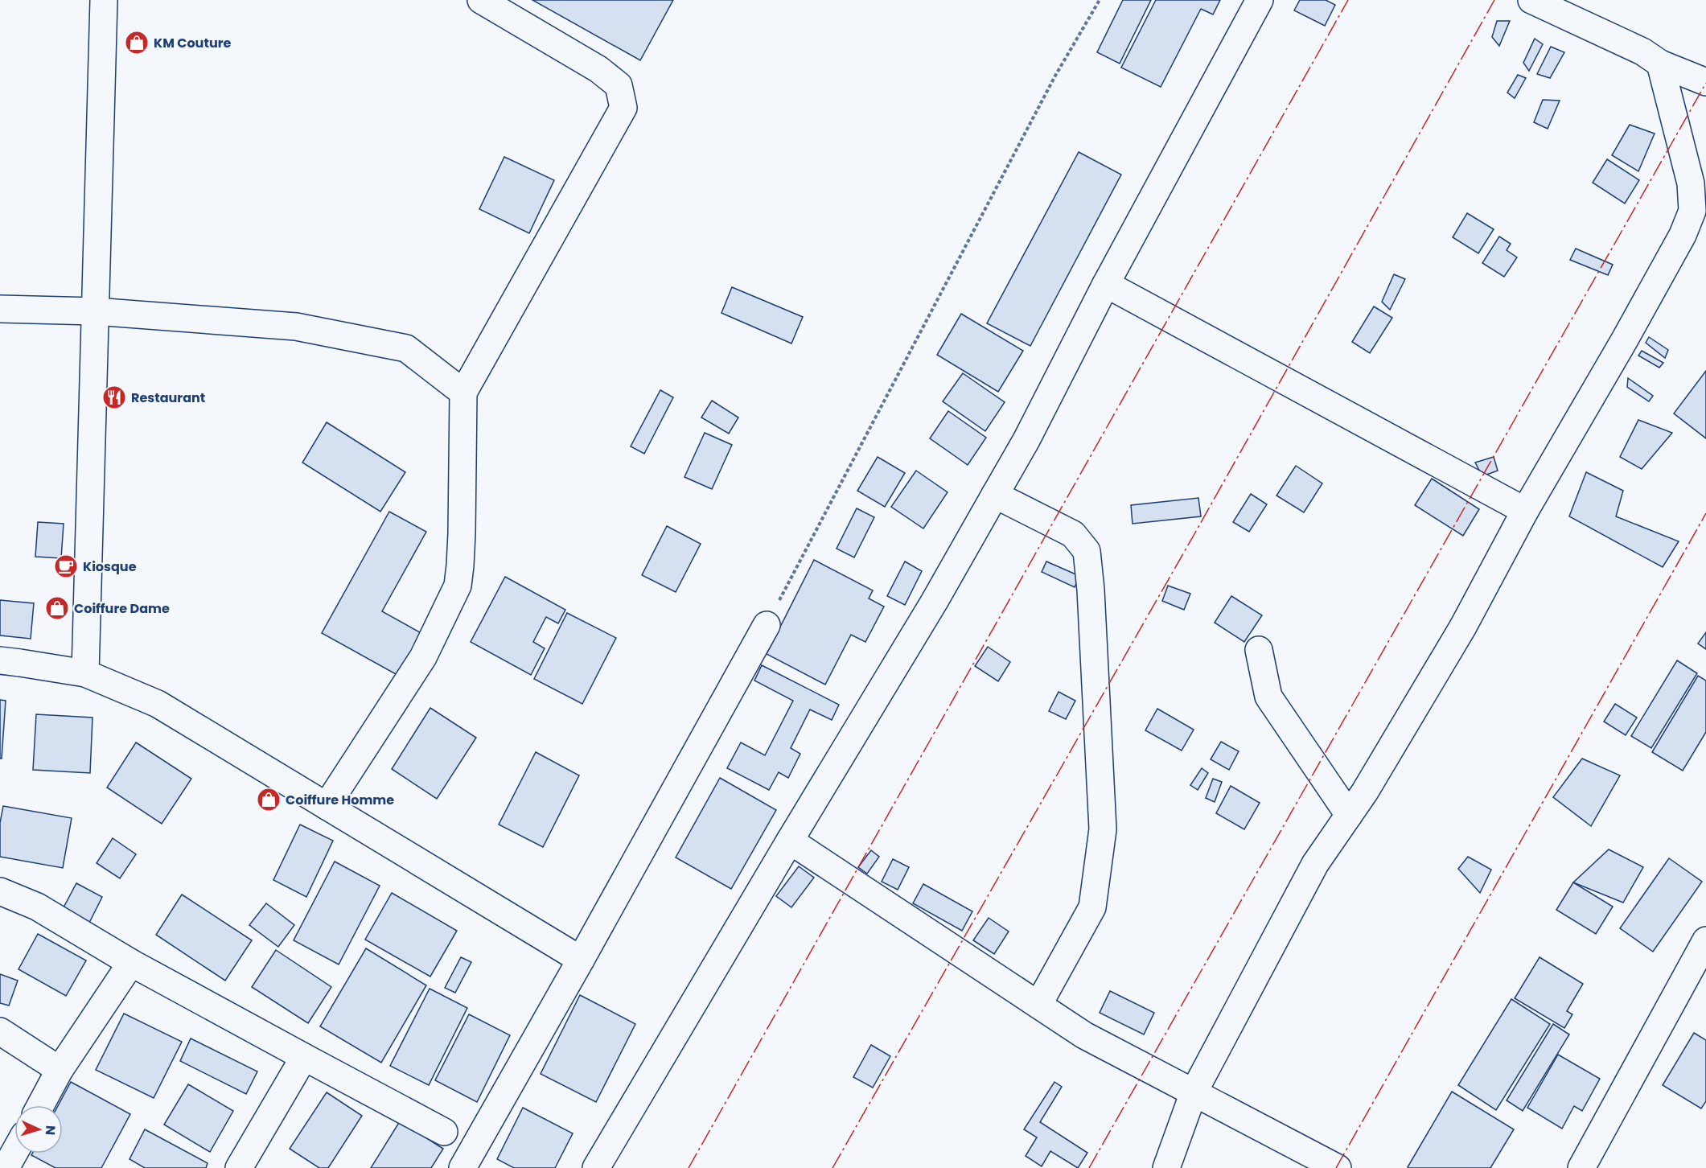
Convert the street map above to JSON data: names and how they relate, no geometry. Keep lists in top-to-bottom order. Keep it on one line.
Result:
{"places":{"shop":["KM Couture","Coiffure Dame","Coiffure Homme"],"restaurant":["Restaurant"],"cafe":["Kiosque"]},"north":"right"}
